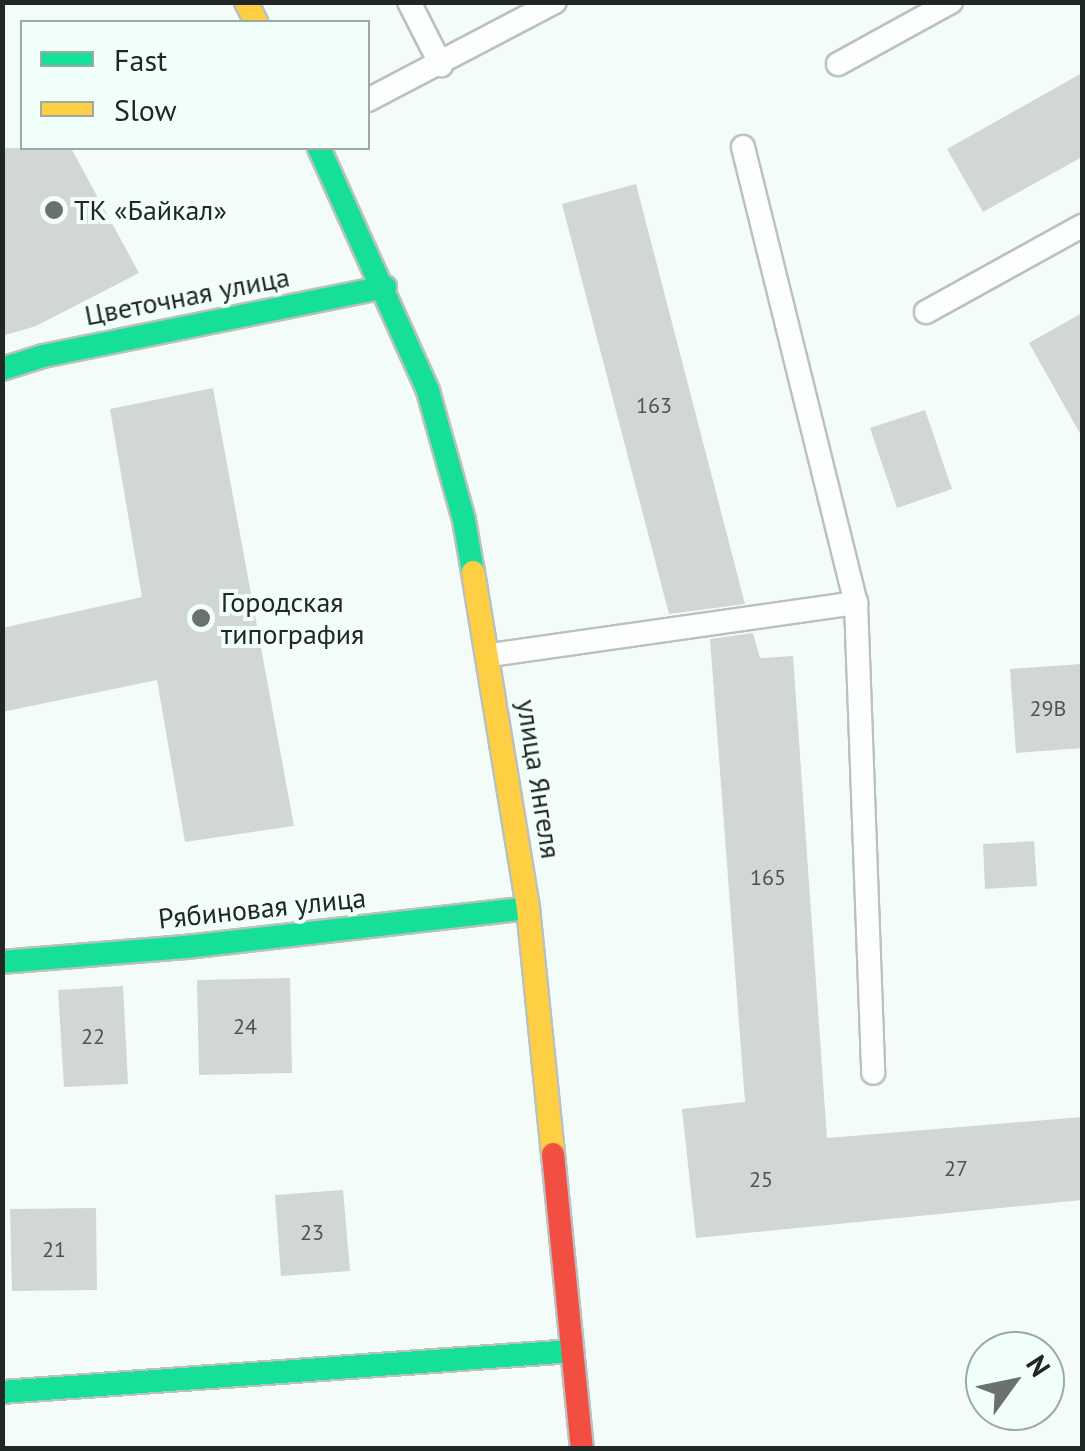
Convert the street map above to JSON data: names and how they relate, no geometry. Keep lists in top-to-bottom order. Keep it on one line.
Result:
{"streets":{"street":["Цветочная улица","улица Янгеля","Рябиновая улица"]},"crossings":[["Цветочная улица","улица Янгеля"],["улица Янгеля","Рябиновая улица"]],"places":["ТК «Байкал»","Городская типография"],"house_numbers":["163","29В","165","24","22","27","25","23","21"],"legend":["Fast","Slow"],"north":"top right"}
